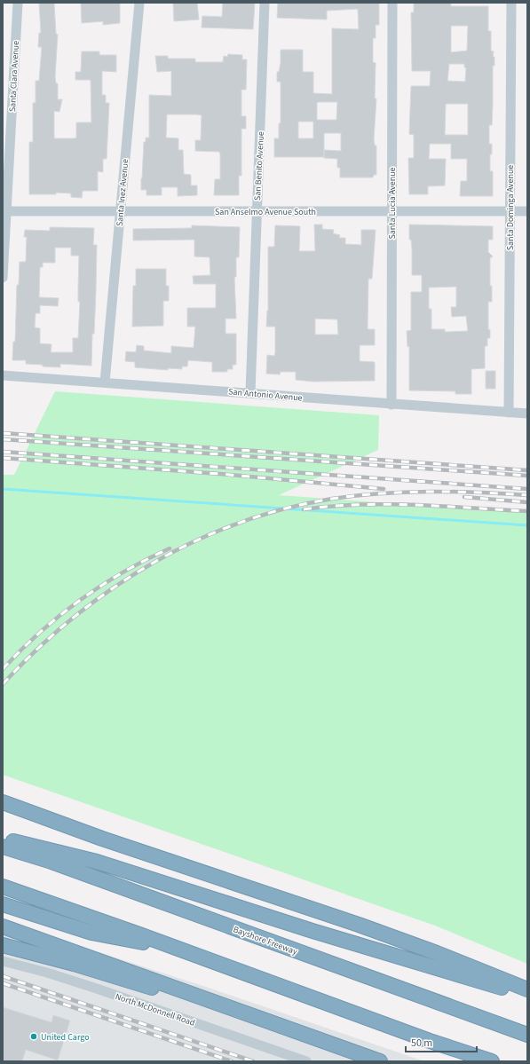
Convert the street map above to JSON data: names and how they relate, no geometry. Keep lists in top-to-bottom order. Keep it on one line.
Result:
{"streets":{"highway":["Bayshore Freeway"],"street":["Santa Clara Avenue","San Benito Avenue","Santa Inez Avenue","Santa Lucia Avenue","Santa Dominga Avenue","San Anselmo Avenue South","San Antonio Avenue","North McDonnell Road"]},"crossings":[["Santa Clara Avenue","San Anselmo Avenue South"],["San Benito Avenue","San Anselmo Avenue South"],["San Benito Avenue","San Antonio Avenue"],["Santa Inez Avenue","San Anselmo Avenue South"],["Santa Inez Avenue","San Antonio Avenue"],["Santa Lucia Avenue","San Anselmo Avenue South"],["Santa Lucia Avenue","San Antonio Avenue"],["Santa Dominga Avenue","San Anselmo Avenue South"],["Santa Dominga Avenue","San Antonio Avenue"]],"places":["United Cargo"],"scale_bar":"50 m"}
